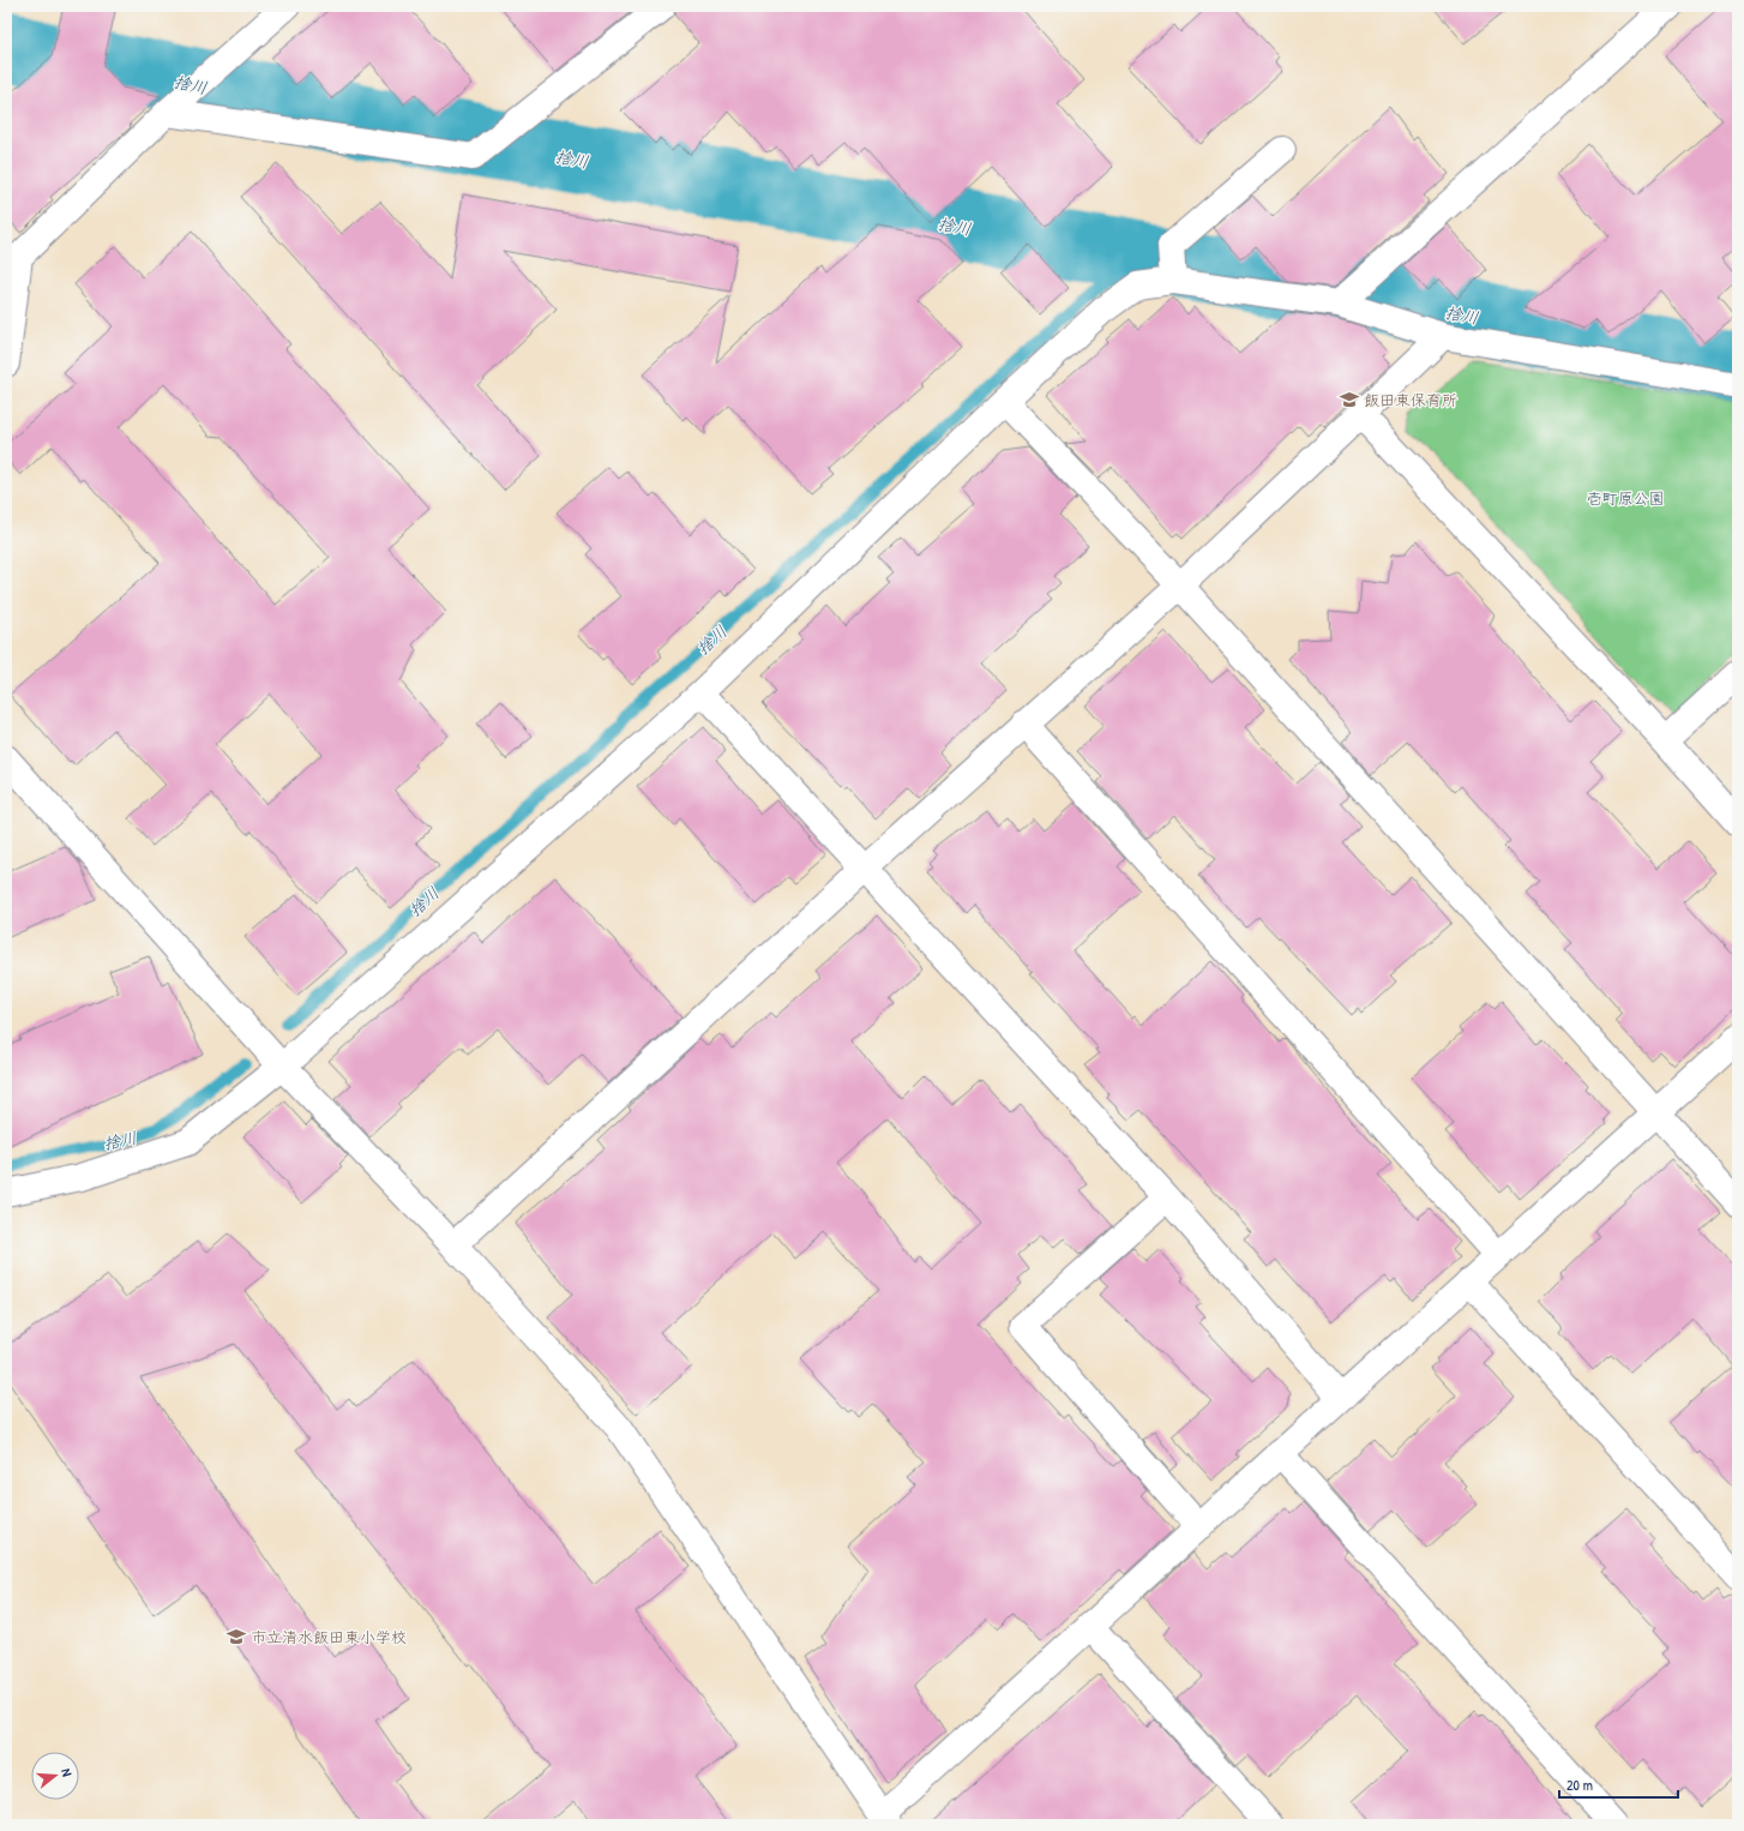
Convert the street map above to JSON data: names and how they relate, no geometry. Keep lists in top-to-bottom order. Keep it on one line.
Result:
{"water":["捨川"],"parks":["壱町原公園"],"places":{"school or university":["飯田東保育所","市立清水飯田東小学校"]},"scale_bar":"20 m","north":"right"}
